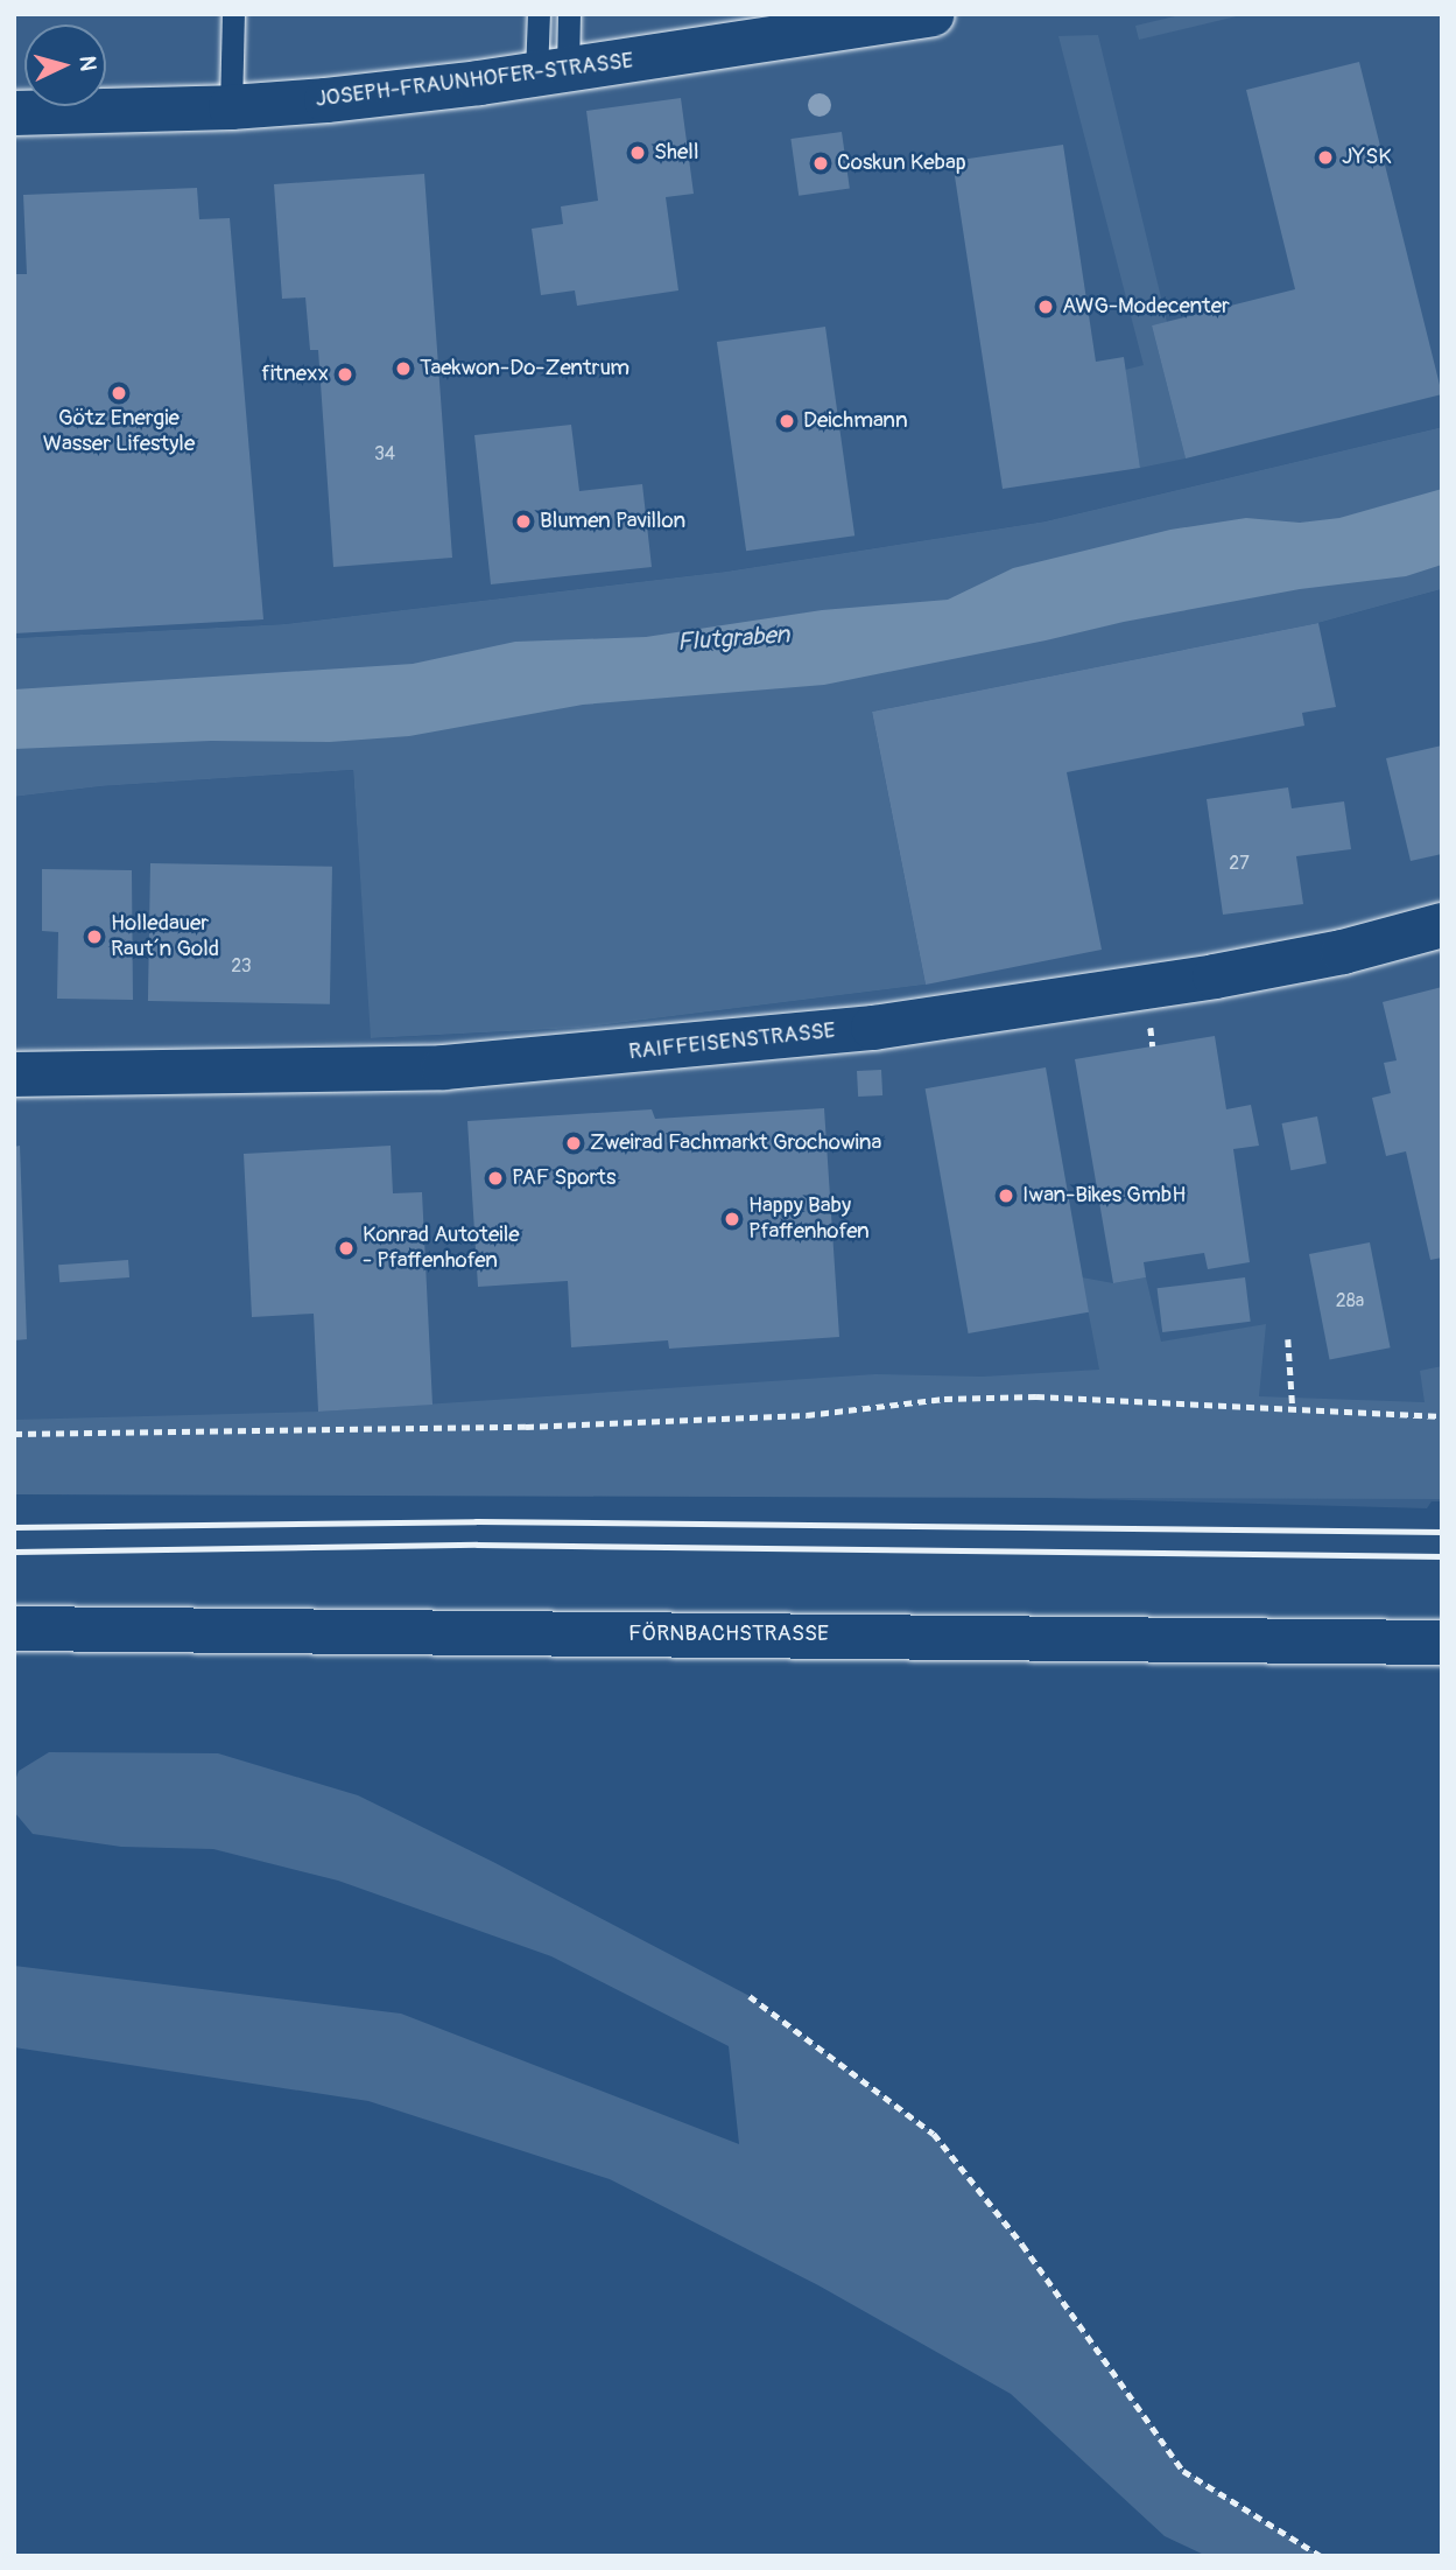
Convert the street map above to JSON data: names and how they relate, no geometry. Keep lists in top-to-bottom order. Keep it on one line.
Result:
{"streets":{"street":["JOSEPH-FRAUNHOFER-STRASSE","RAIFFEISENSTRASSE","FÖRNBACHSTRASSE"]},"water":["Flutgraben"],"places":["Shell","JYSK","Coskun Kebap","AWG-Modecenter","Taekwon-Do-Zentrum","fitnexx","Götz Energie Wasser Lifestyle","Deichmann","Blumen Pavillon","Holledauer Raut´n Gold","Zweirad Fachmarkt Grochowina","PAF Sports","Iwan-Bikes GmbH","Happy Baby Pfaffenhofen","Konrad Autoteile - Pfaffenhofen"],"house_numbers":["34","27","23","28a"],"north":"right"}
